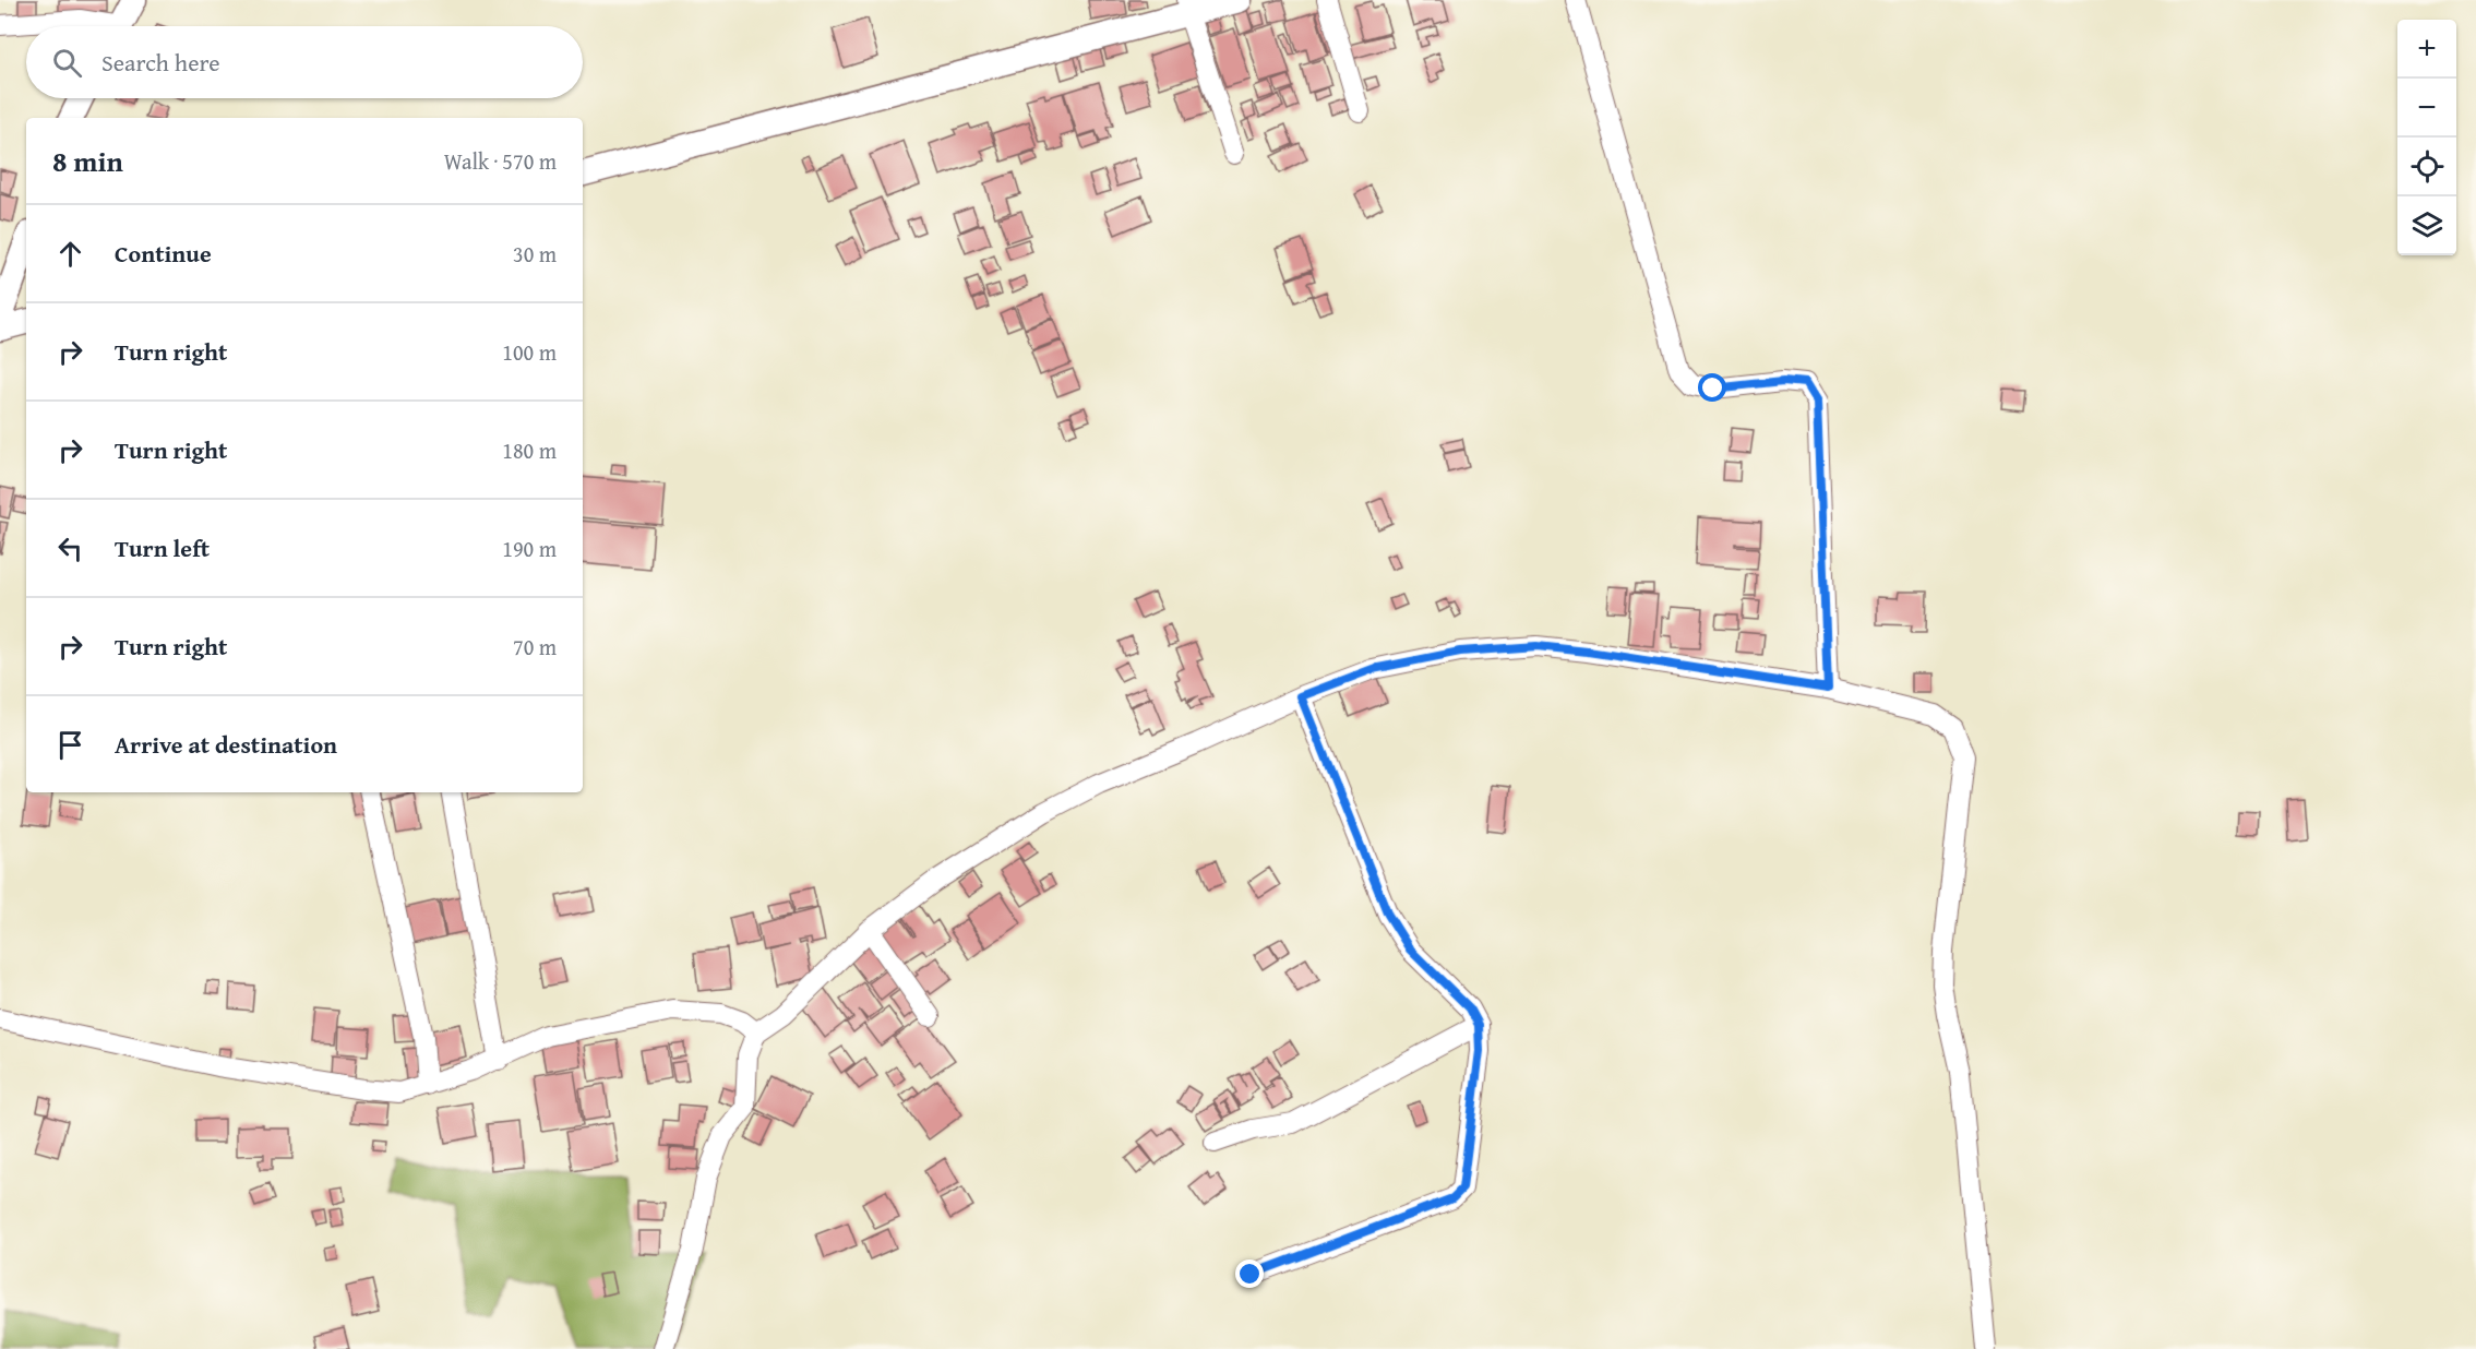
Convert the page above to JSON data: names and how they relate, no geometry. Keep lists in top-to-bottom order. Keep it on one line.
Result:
{"page":{"map_buttons":["+","−"],"search":"Search here","heading":["8 min","Walk · 570 m"],"list":[["Continue","30 m"],["Turn right","100 m"],["Turn right","180 m"],["Turn left","190 m"],["Turn right","70 m"],"Arrive at destination"]}}
